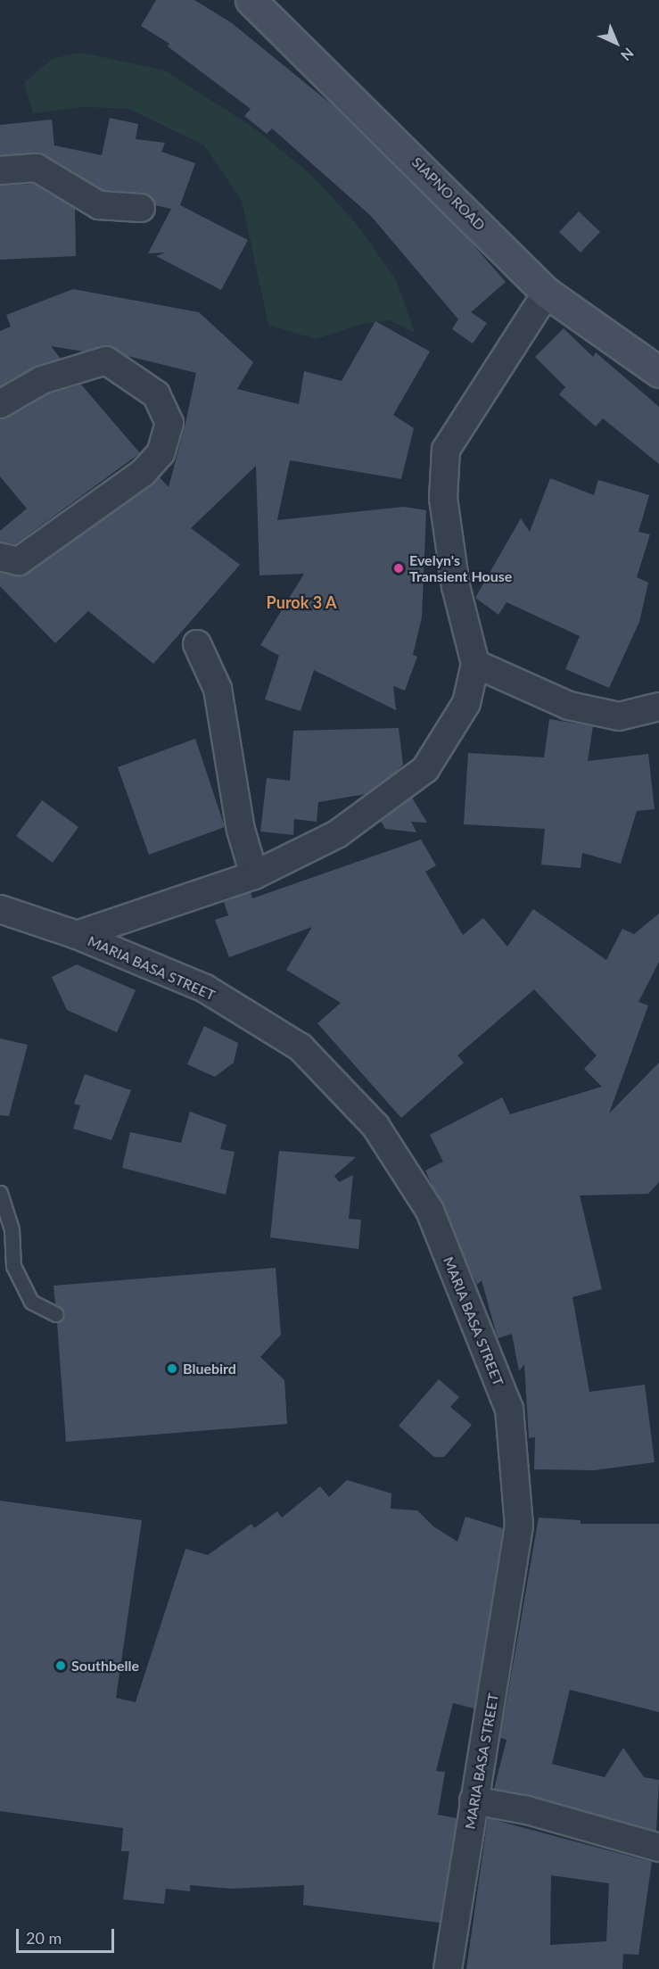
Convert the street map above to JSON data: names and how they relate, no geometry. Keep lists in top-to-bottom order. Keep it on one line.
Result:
{"streets":{"street":["SIAPNO ROAD","MARIA BASA STREET"]},"districts":["Purok 3 A"],"places":["Evelyn's Transient House","Bluebird","Southbelle"],"scale_bar":"20 m","north":"bottom right"}
